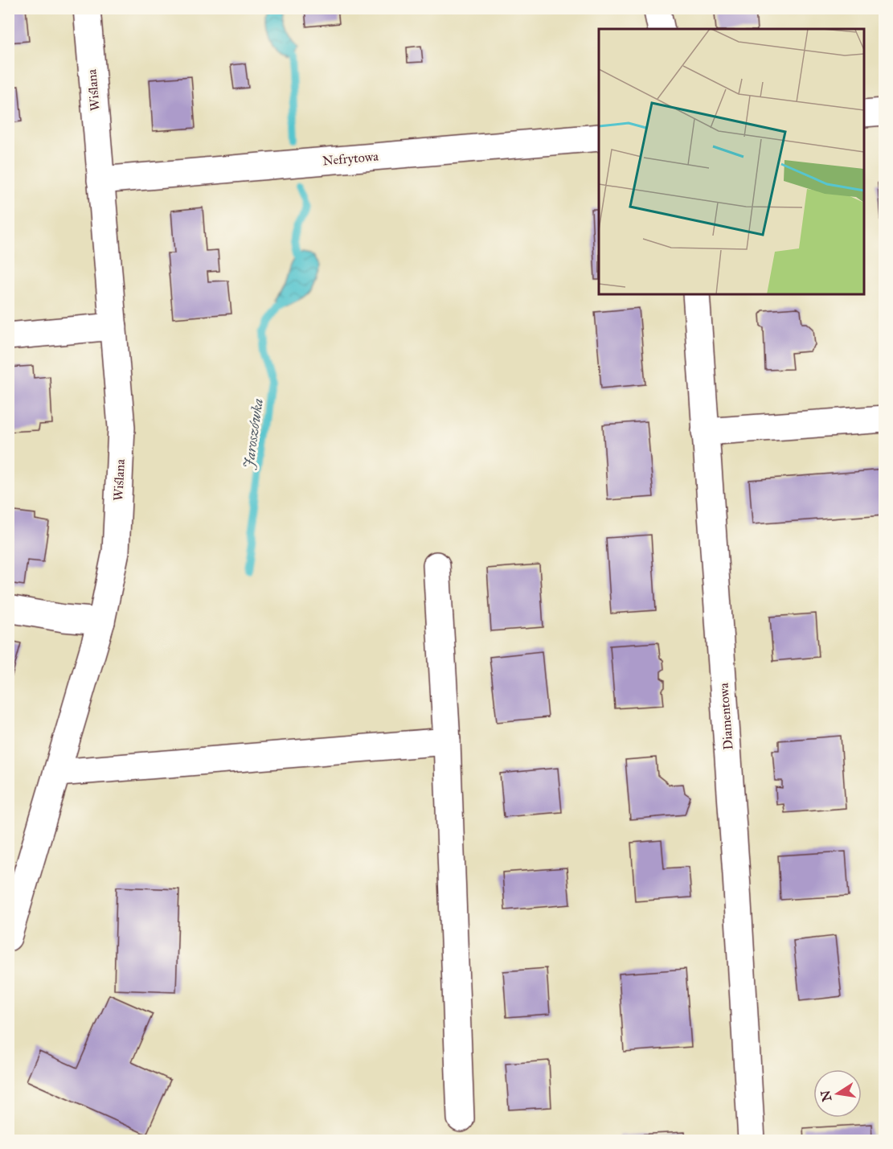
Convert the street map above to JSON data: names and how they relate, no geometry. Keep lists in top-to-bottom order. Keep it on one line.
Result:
{"streets":{"street":["Wiślana","Nefrytowa","Diamentowa"]},"crossings":[["Wiślana","Nefrytowa"]],"water":["Jaroszówka"],"north":"left"}
